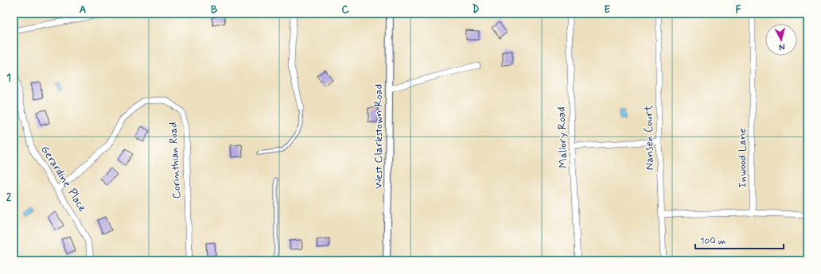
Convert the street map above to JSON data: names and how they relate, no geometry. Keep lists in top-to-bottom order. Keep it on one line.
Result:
{"streets":{"street":["West Clarkstown Road","Mallory Road","Nansen Court","Inwood Lane","Corinthian Road","Gerardine Place"]},"crossings":[["Corinthian Road","Gerardine Place"]],"scale_bar":"100 m","north":"bottom","grid":{"columns":["A","B","C","D","E","F"],"rows":["1","2"]}}
